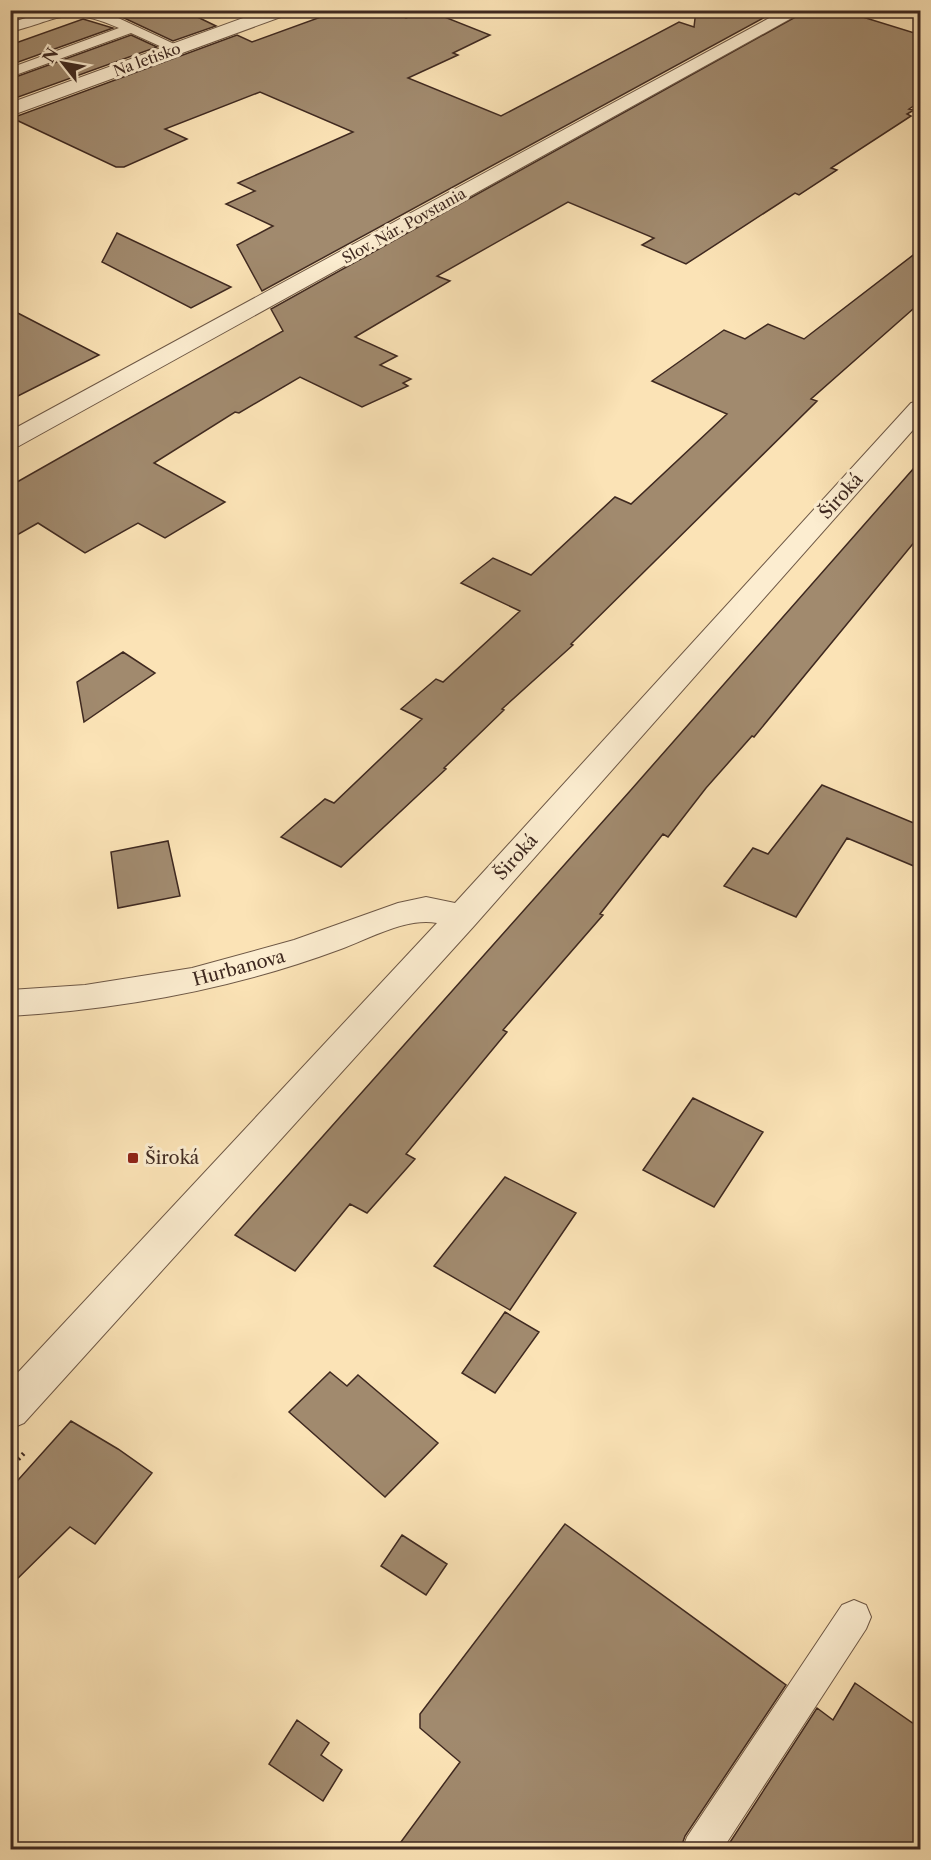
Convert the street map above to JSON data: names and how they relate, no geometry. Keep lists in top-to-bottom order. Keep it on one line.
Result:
{"streets":{"street":["Na letisko","Slov. Nár. Povstania","Široká","Hurbanova"]},"crossings":[["Široká","Hurbanova"]],"places":{"transit":["Široká"]},"north":"top left"}
